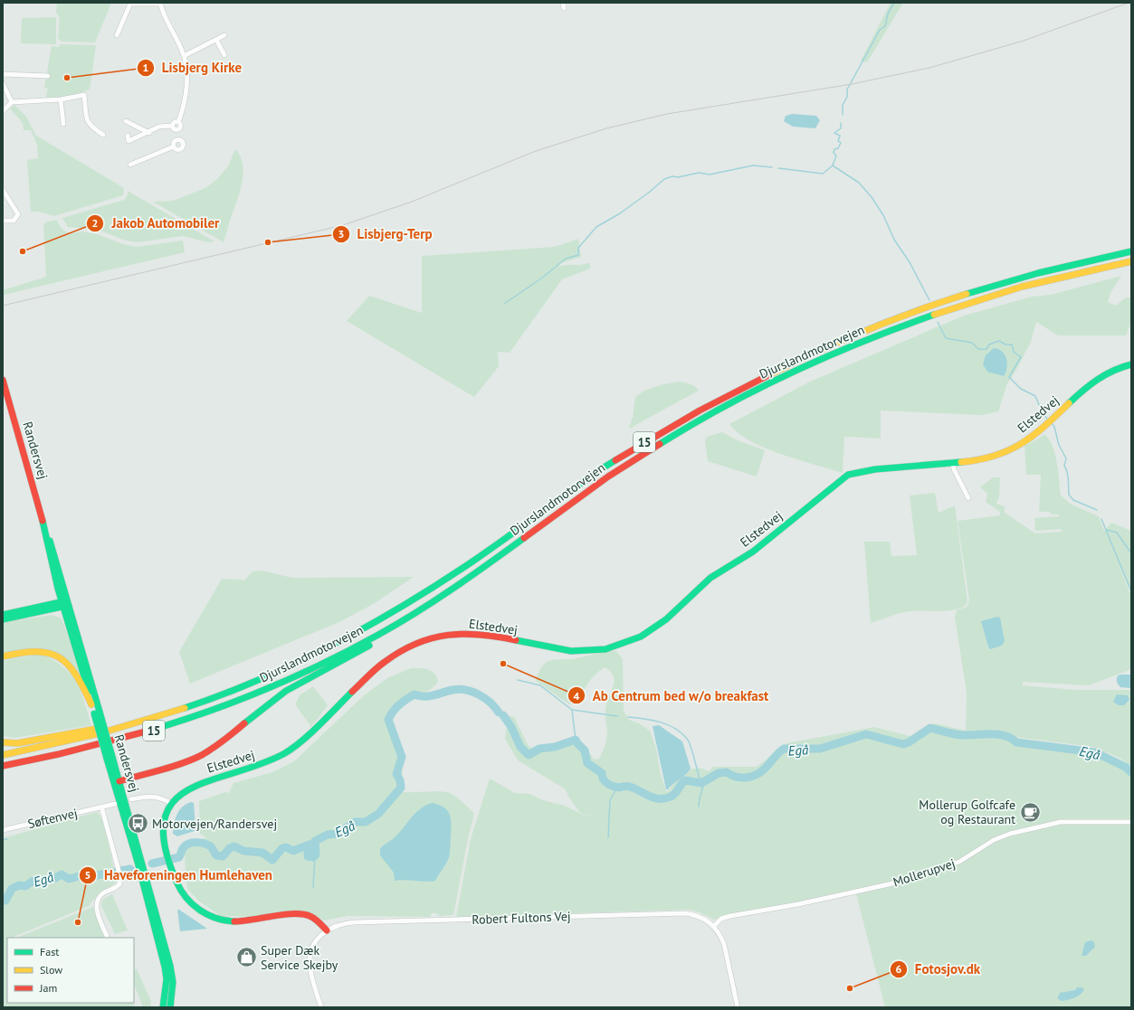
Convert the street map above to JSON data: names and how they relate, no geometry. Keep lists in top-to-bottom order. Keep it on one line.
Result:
{"streets":{"main road":["Djurslandmotorvejen","Elstedvej","15","Randersvej"],"street":["Søftenvej","Mollerupvej","Robert Fultons Vej"]},"crossings":[["Elstedvej","Robert Fultons Vej"],["Mollerupvej","Robert Fultons Vej"]],"water":["Egå"],"places":{"other":["Lisbjerg Kirke","Lisbjerg-Terp","Jakob Automobiler","Ab Centrum bed w/o breakfast","Haveforeningen Humlehaven","Fotosjov.dk"],"cafe":["Mollerup Golfcafe og Restaurant"],"bus stop":["Motorvejen/Randersvej"],"shop":["Super Dæk Service Skejby"]},"legend":["Fast","Slow","Jam"]}
